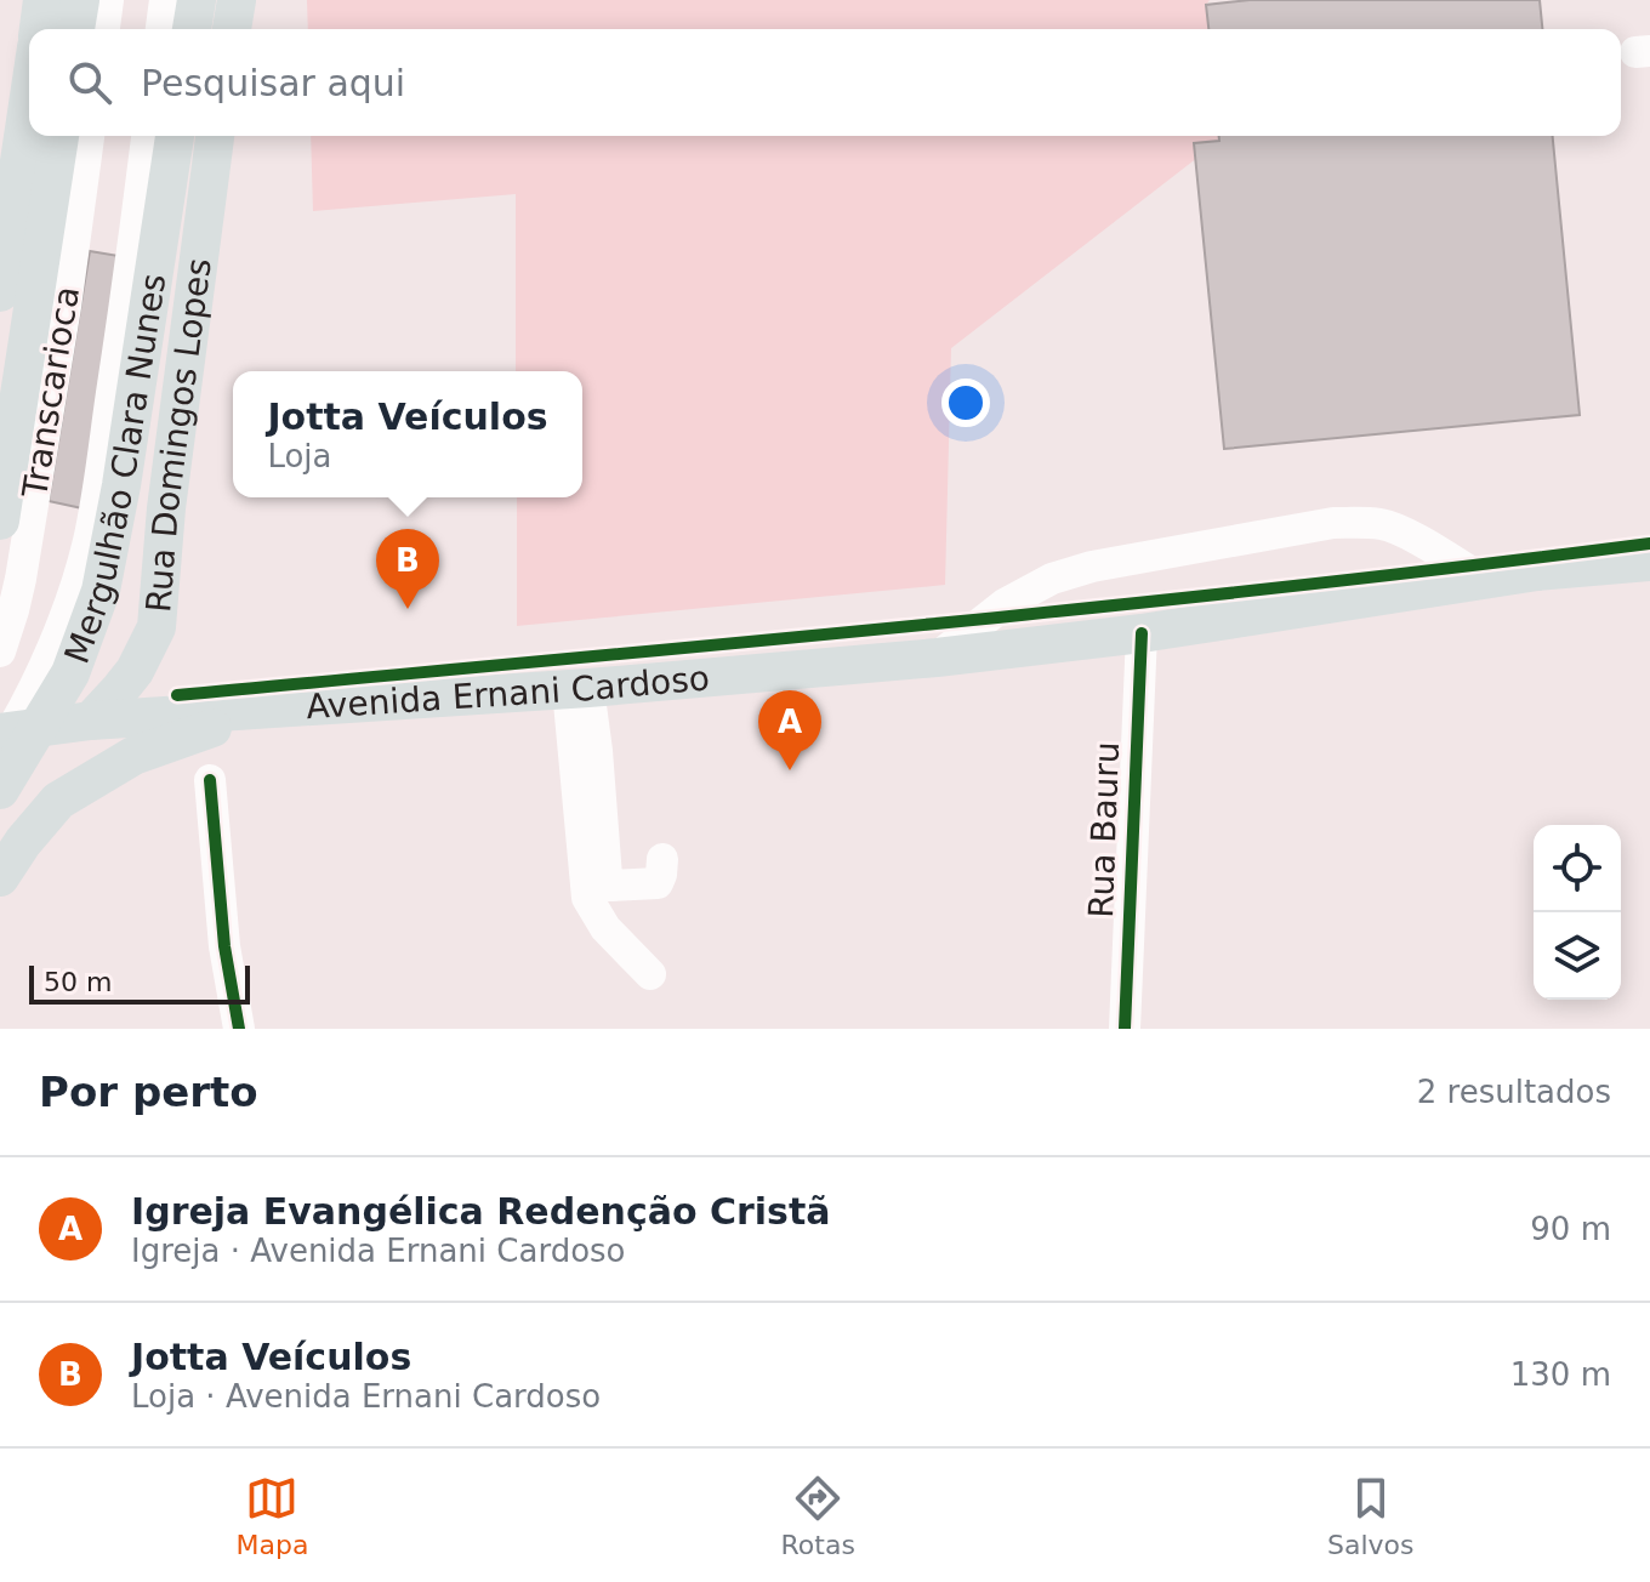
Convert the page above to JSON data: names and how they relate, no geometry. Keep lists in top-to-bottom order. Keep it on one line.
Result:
{"streets":{"main road":["Rua Domingos Lopes","Mergulhão Clara Nunes","Avenida Ernani Cardoso"],"street":["Transcarioca","Rua Bauru"]},"crossings":[["Rua Domingos Lopes","Avenida Ernani Cardoso"],["Avenida Ernani Cardoso","Rua Bauru"]],"scale_bar":"50 m","page":{"search":"Pesquisar aqui","popup":["Jotta Veículos","Loja"],"pins":["B","A"],"scale":"50 m","heading":["Por perto","2 resultados"],"list":[{"mark":"A","name":"Igreja Evangélica Redenção Cristã","note":"Igreja · Avenida Ernani Cardoso","value":"90 m"},{"mark":"B","name":"Jotta Veículos","note":"Loja · Avenida Ernani Cardoso","value":"130 m"}],"nav":["Mapa","Rotas","Salvos"]}}
